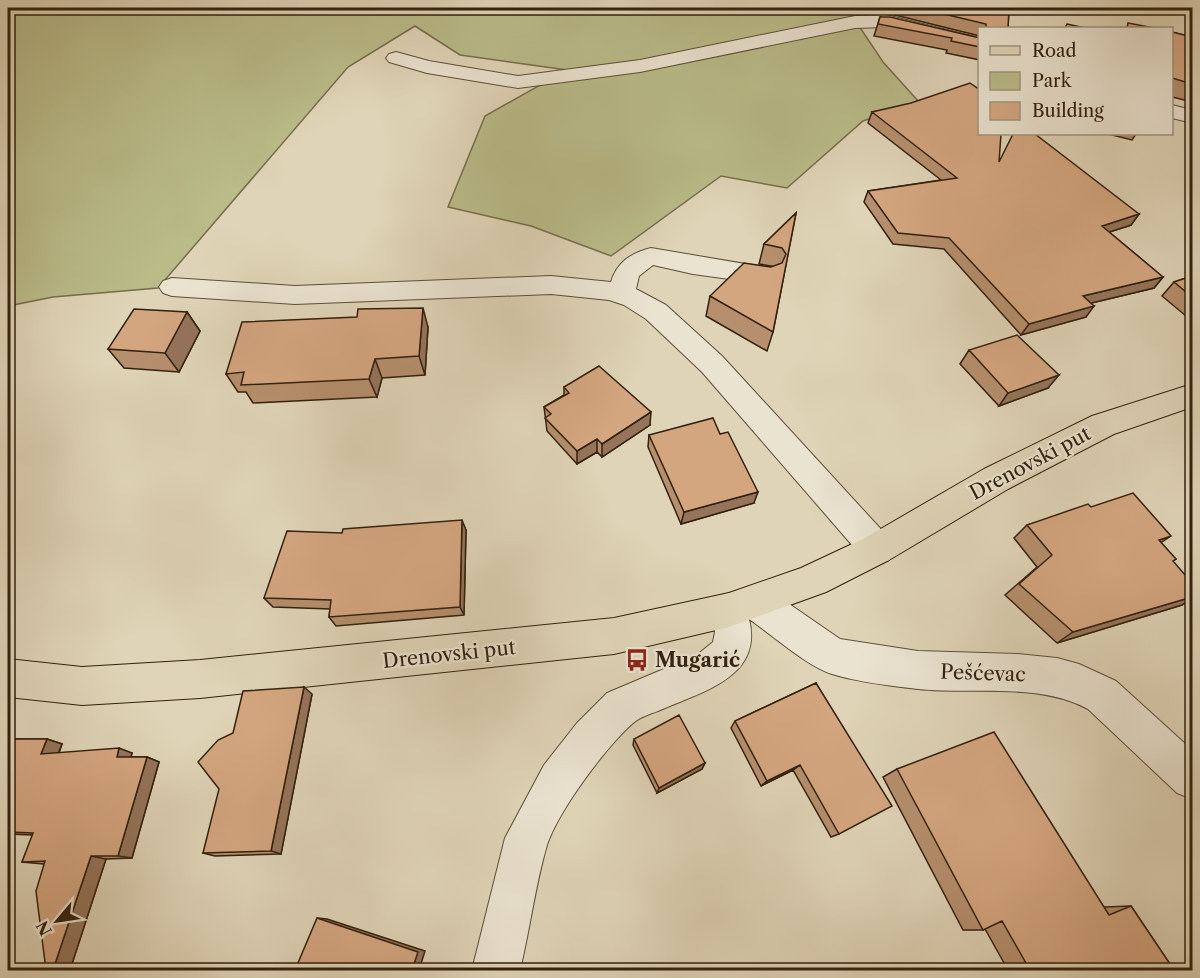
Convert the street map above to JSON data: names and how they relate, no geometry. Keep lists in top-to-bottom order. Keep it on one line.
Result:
{"streets":{"main road":["Drenovski put"],"street":["Pešćevac"]},"crossings":[["Drenovski put","Pešćevac"]],"places":{"bus stop":["Mugarić"]},"legend":["Road","Park","Building"],"north":"bottom left"}
